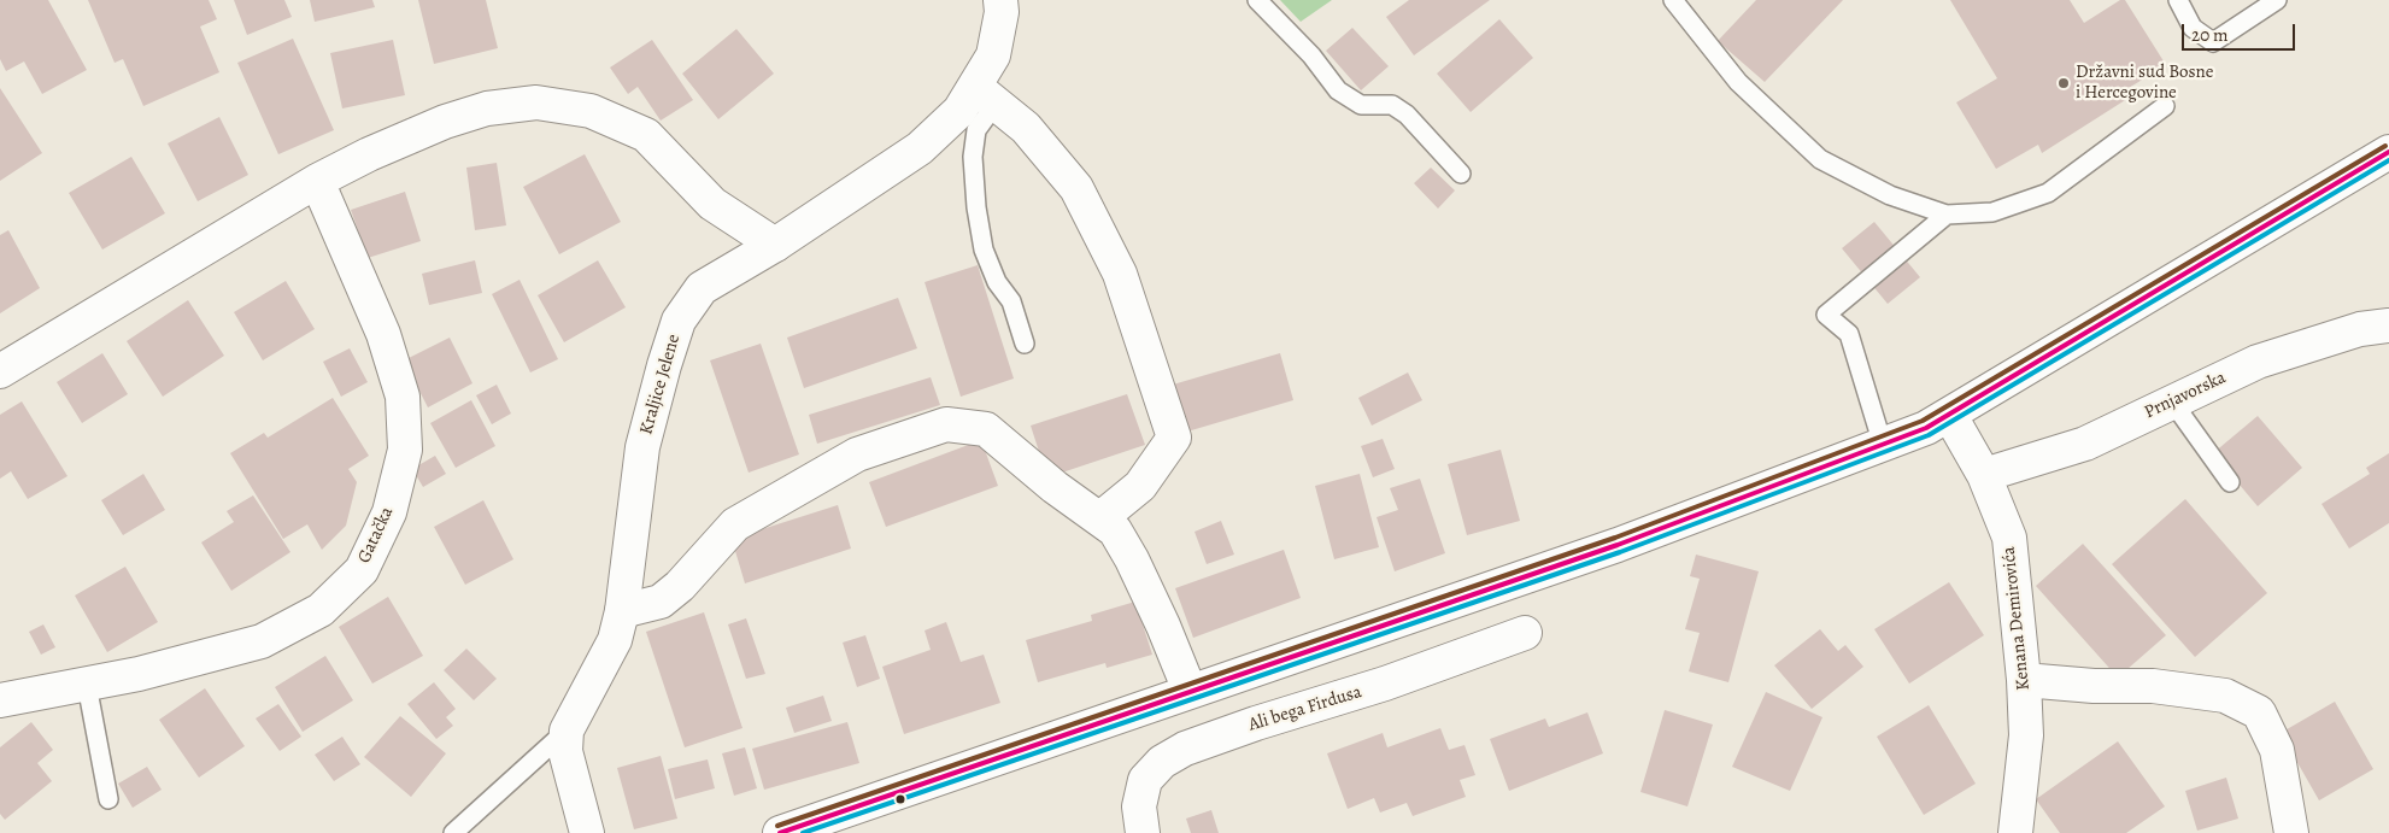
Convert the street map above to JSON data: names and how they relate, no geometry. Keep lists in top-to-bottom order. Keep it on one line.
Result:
{"streets":{"street":["Kraljice Jelene","Prnjavorska","Gatačka","Kenana Demirovića","Ali bega Firdusa"]},"crossings":[["Prnjavorska","Kenana Demirovića"]],"places":["Državni sud Bosne i Hercegovine"],"scale_bar":"20 m"}
